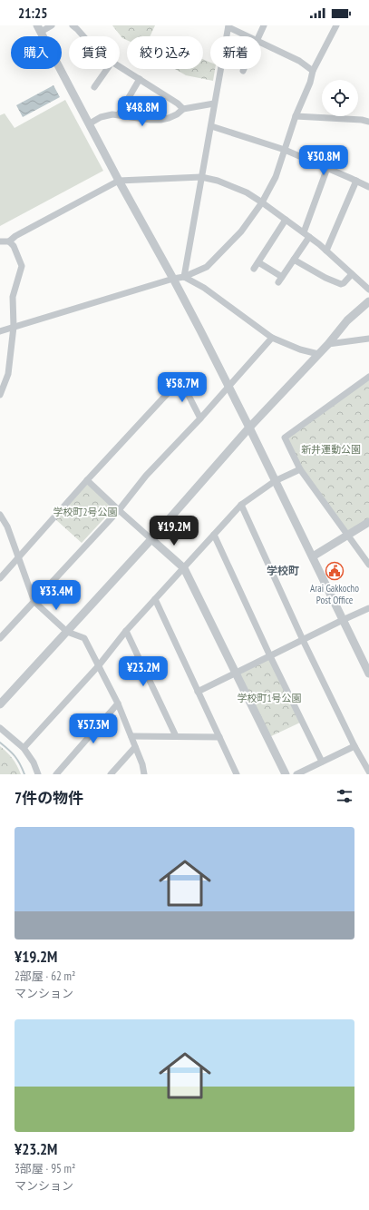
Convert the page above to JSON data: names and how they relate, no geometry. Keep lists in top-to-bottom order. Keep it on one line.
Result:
{"districts":["学校町"],"parks":["新井運動公園","学校町2号公園","学校町1号公園"],"places":{"public building":["Arai Gakkocho Post Office"]},"page":{"status":"21:25","chip":["購入","賃貸","絞り込み","新着"],"price":["¥48.8M","¥30.8M","¥58.7M","¥19.2M","¥33.4M","¥23.2M","¥57.3M"],"heading":"7件の物件","list":[{"name":"¥19.2M","note":"2部屋 · 62 m² · マンション"},{"name":"¥23.2M","note":"3部屋 · 95 m² · マンション"}]}}
